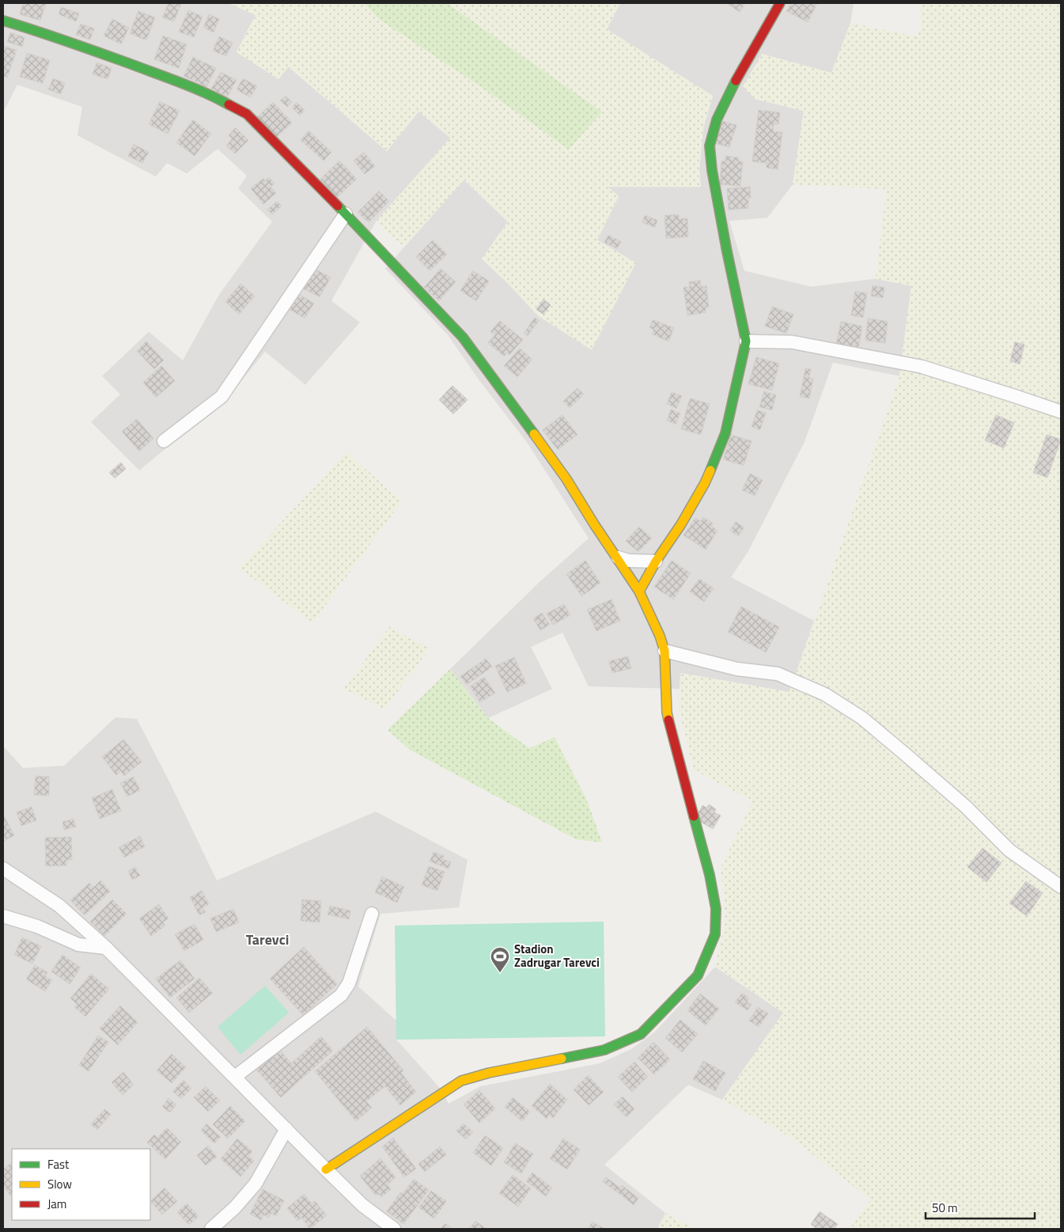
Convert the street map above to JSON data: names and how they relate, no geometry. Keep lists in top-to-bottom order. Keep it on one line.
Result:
{"districts":["Tarevci"],"places":{"sports":["Stadion Zadrugar Tarevci"]},"legend":["Fast","Slow","Jam"],"scale_bar":"50 m"}
